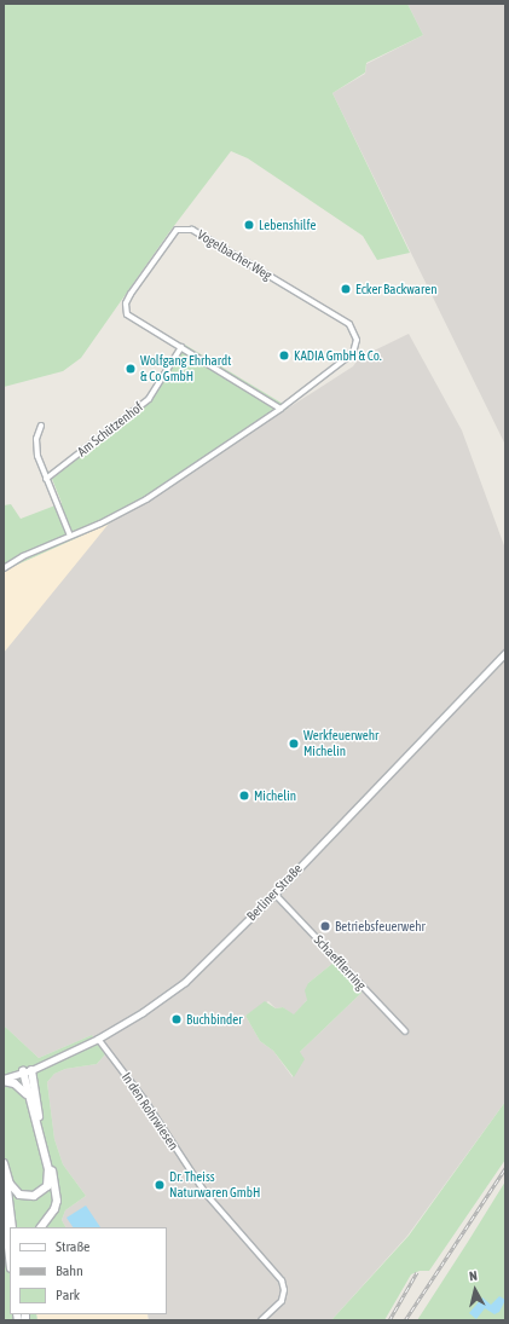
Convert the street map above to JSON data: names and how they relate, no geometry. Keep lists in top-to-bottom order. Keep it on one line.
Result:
{"streets":{"street":["Vogelbacher Weg","Am Schützenhof","Berliner Straße","Schaefflerring","In den Rohrwiesen"]},"crossings":[["Vogelbacher Weg","Am Schützenhof"],["Berliner Straße","Schaefflerring"],["Berliner Straße","In den Rohrwiesen"]],"places":["Lebenshilfe","Ecker Backwaren","KADIA GmbH & Co.","Wolfgang Ehrhardt & Co GmbH","Werkfeuerwehr Michelin","Michelin","Betriebsfeuerwehr","Buchbinder","Dr. Theiss Naturwaren GmbH"],"legend":["Straße","Bahn","Park"],"north":"top"}
